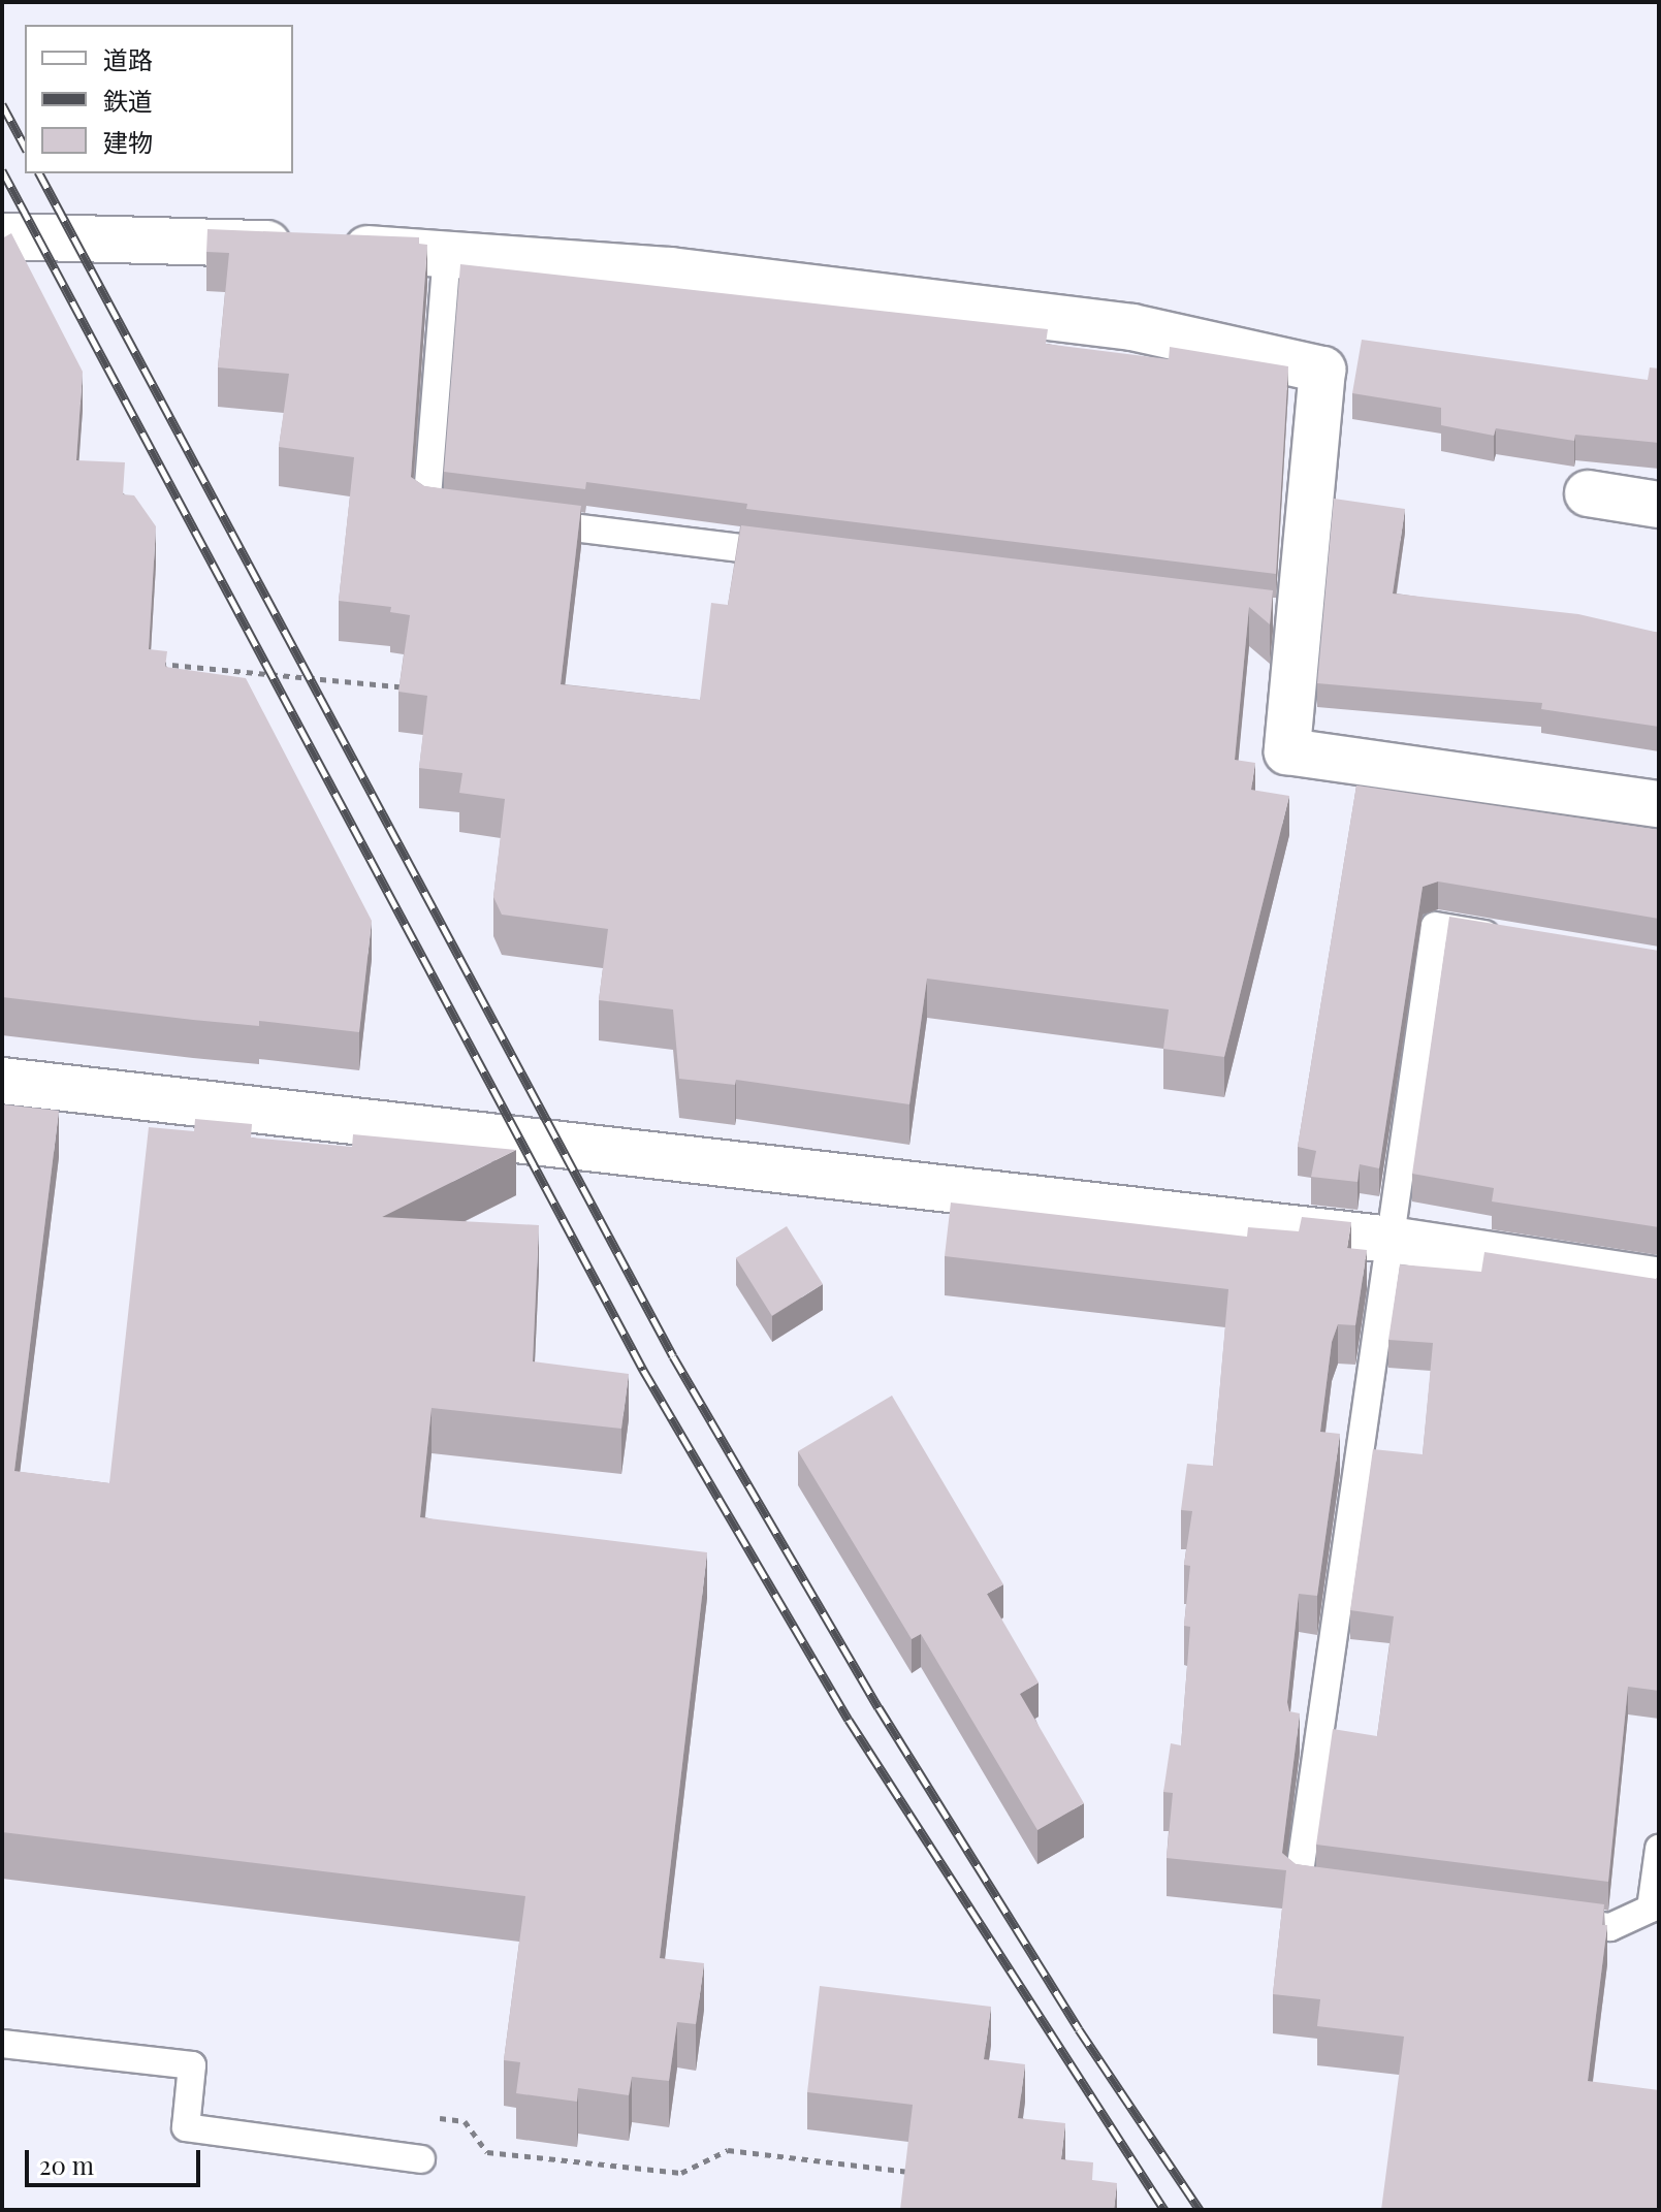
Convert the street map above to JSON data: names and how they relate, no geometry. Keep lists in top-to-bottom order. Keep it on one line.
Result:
{"legend":["道路","鉄道","建物"],"scale_bar":"20 m"}
